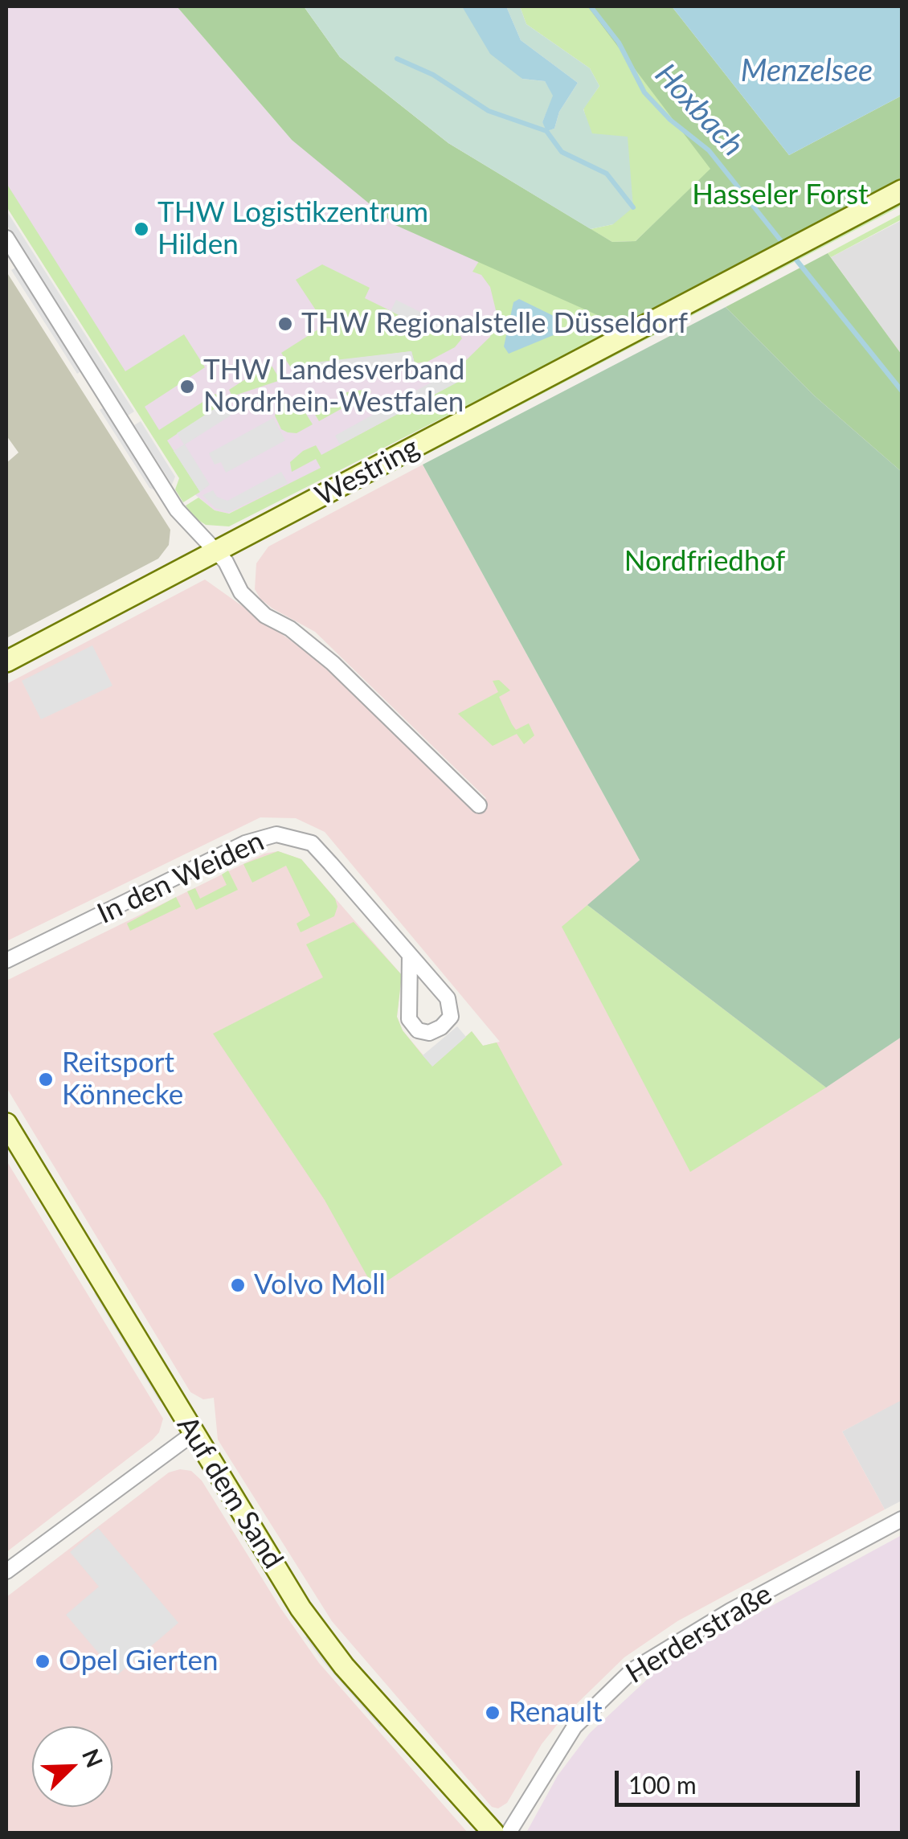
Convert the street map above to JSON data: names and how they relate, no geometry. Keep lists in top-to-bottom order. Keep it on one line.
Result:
{"streets":{"main road":["Westring","Auf dem Sand"],"street":["In den Weiden","Herderstraße"]},"water":["Menzelsee","Hoxbach"],"parks":["Hasseler Forst","Nordfriedhof"],"places":["THW Logistikzentrum Hilden","THW Regionalstelle Düsseldorf","THW Landesverband Nordrhein-Westfalen","Reitsport Könnecke","Volvo Moll","Opel Gierten","Renault"],"scale_bar":"100 m","north":"top right"}
